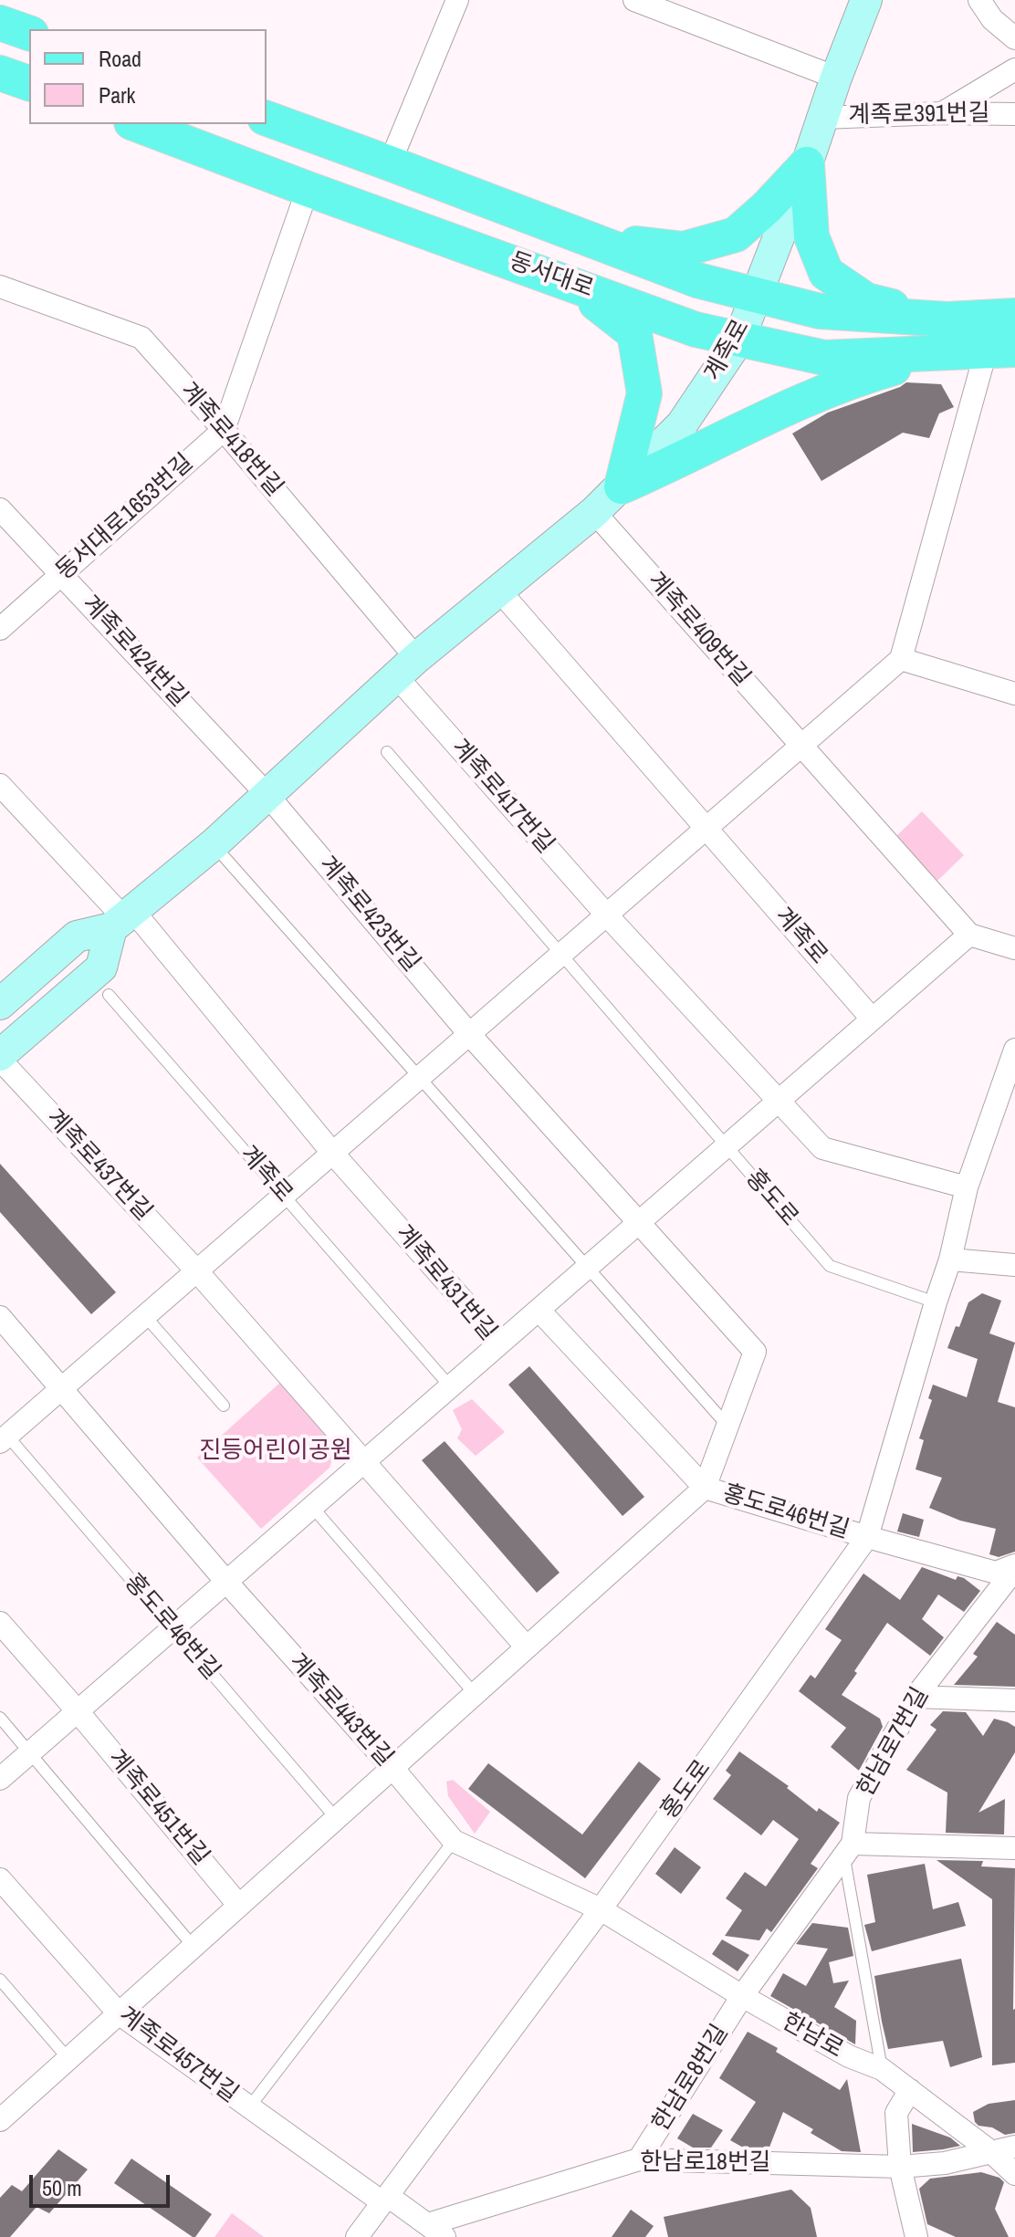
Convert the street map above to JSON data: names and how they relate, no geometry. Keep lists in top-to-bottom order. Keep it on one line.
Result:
{"streets":{"main road":["동서대로","계족로"],"street":["계족로391번길","계족로418번길","동서대로1653번길","계족로409번길","계족로424번길","계족로417번길","계족로423번길","계족로437번길","홍도로","계족로431번길","홍도로46번길","계족로443번길","한남로7번길","계족로451번길","한남로","계족로457번길","한남로8번길","한남로18번길"]},"crossings":[["계족로391번길","계족로"],["동서대로","계족로"],["동서대로","동서대로1653번길"],["계족로","계족로418번길"],["계족로","계족로409번길"],["계족로","계족로424번길"],["계족로","계족로417번길"],["계족로","계족로423번길"],["계족로","계족로431번길"],["계족로418번길","동서대로1653번길"],["계족로418번길","계족로417번길"],["동서대로1653번길","계족로424번길"],["계족로424번길","계족로423번길"],["계족로417번길","홍도로"],["계족로423번길","홍도로46번길"],["계족로437번길","계족로431번길"],["계족로437번길","홍도로46번길"],["홍도로","홍도로46번길"],["홍도로","계족로443번길"],["홍도로","한남로"],["홍도로","계족로457번길"],["홍도로46번길","계족로443번길"],["홍도로46번길","한남로7번길"],["홍도로46번길","계족로451번길"],["홍도로46번길","계족로457번길"],["계족로443번길","한남로"],["한남로7번길","한남로"],["한남로7번길","한남로8번길"],["한남로","한남로8번길"],["한남로","한남로18번길"],["계족로457번길","한남로18번길"],["한남로8번길","한남로18번길"]],"parks":["진등어린이공원"],"legend":["Road","Park"],"scale_bar":"50 m"}
